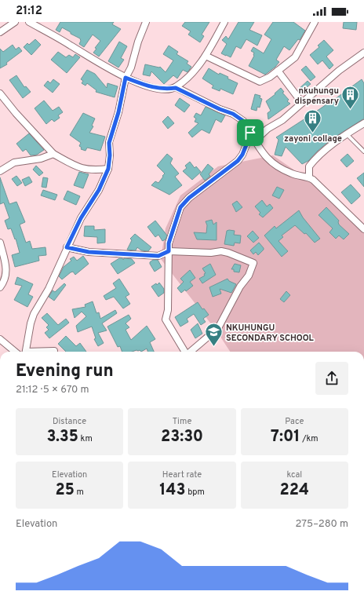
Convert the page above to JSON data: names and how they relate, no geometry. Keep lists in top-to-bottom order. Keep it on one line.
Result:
{"places":{"building":["nkuhungu dispensary","zayoni collage"],"school or university":["NKUHUNGU SECONDARY SCHOOL"]},"page":{"status":"21:12","heading":["Evening run","21:12 · 5 × 670 m"],"stats":[["Distance","3.35 km"],["Time","23:30"],["Pace","7:01 /km"],["Elevation","25 m"],["Heart rate","143 bpm"],["kcal","224"]],"chart":["Elevation","275–280 m"]}}
